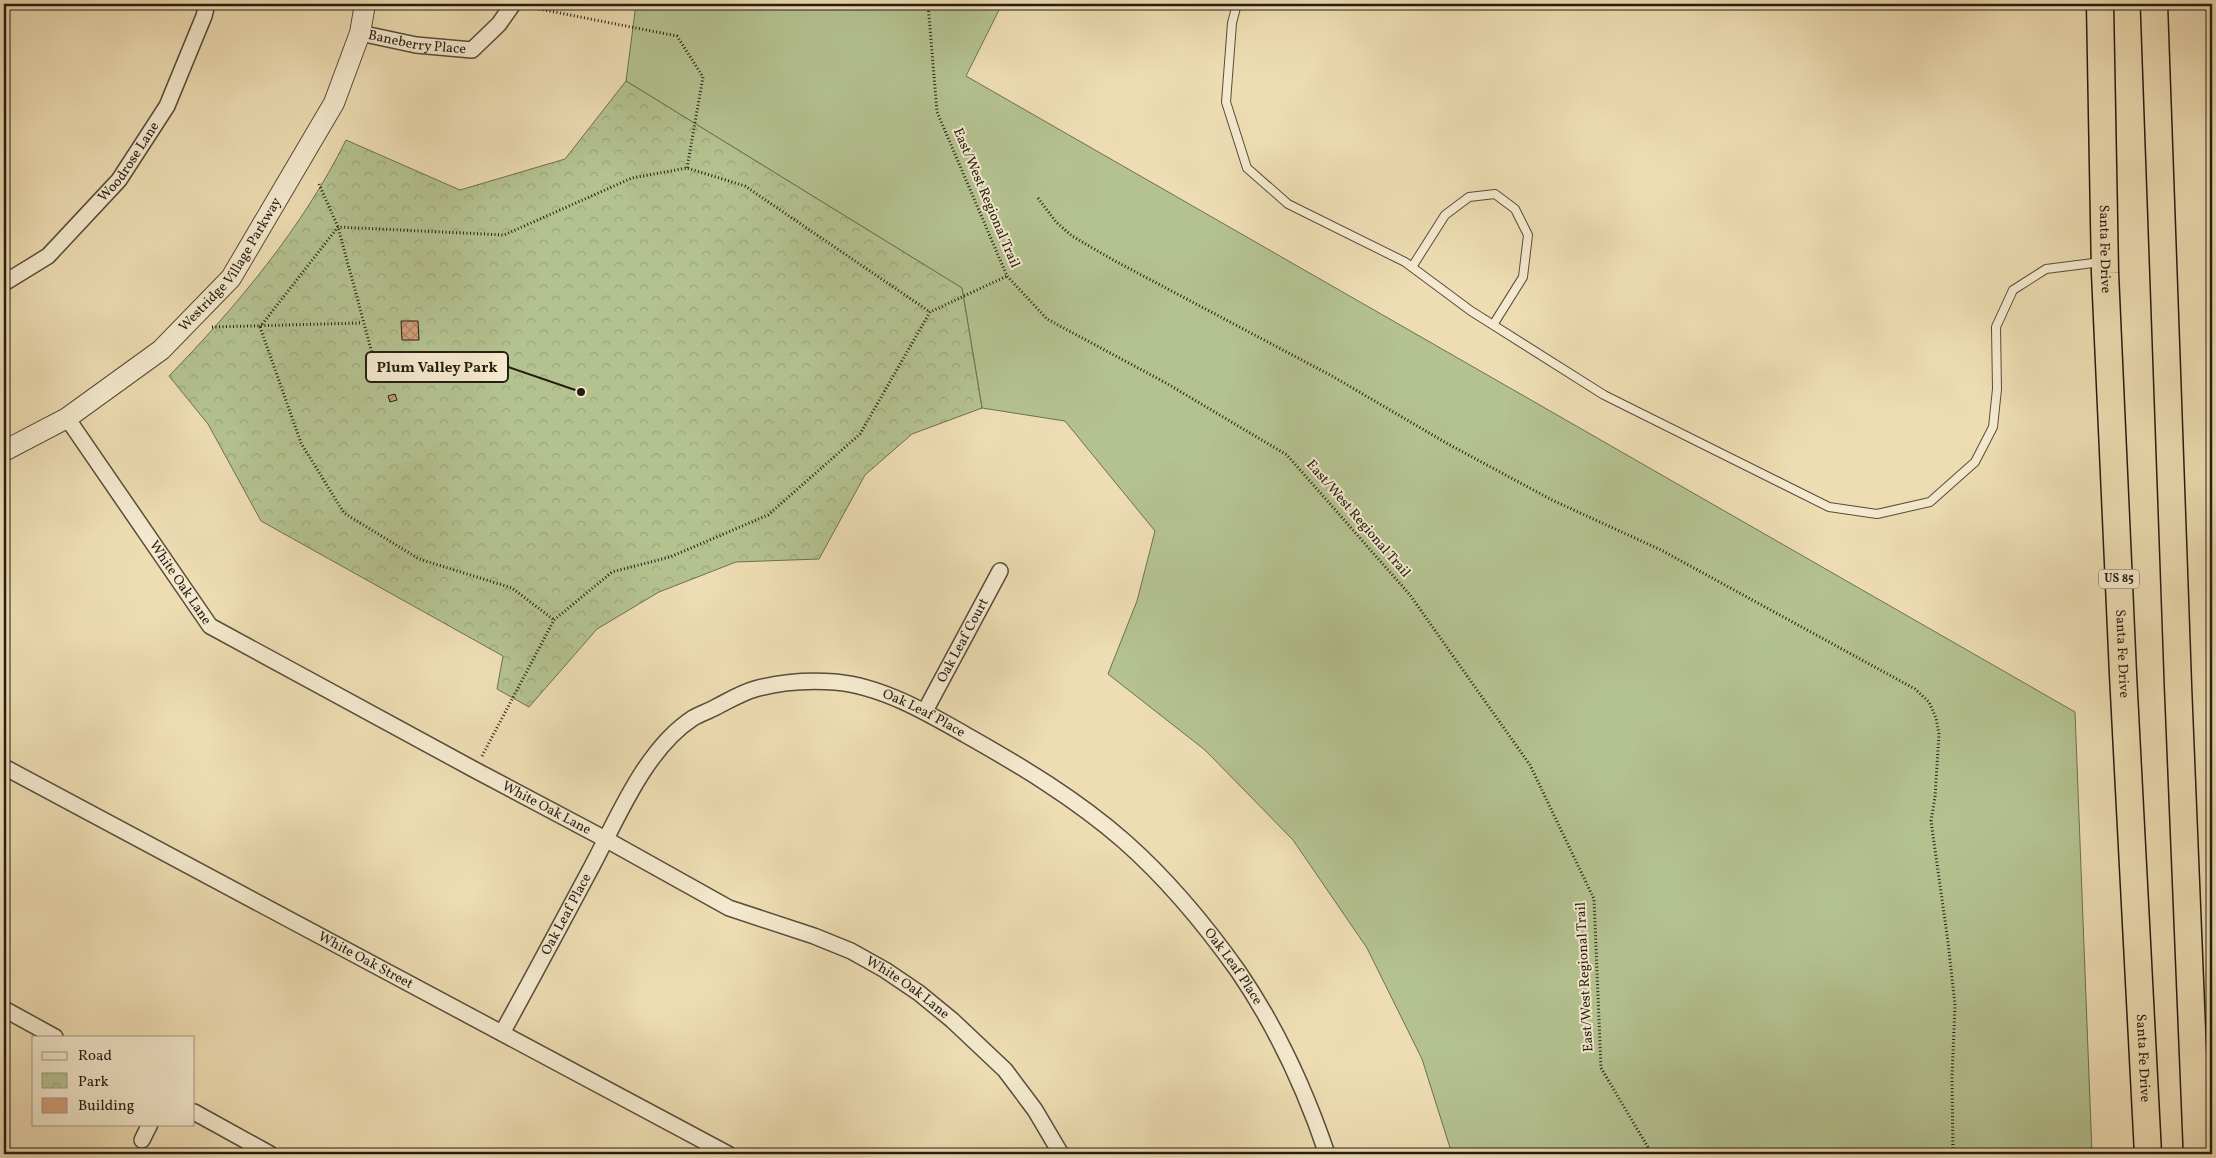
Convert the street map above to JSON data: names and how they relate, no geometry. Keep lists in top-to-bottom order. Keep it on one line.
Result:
{"streets":{"highway":["Santa Fe Drive","US 85"],"street":["Baneberry Place","Woodrose Lane","Westridge Village Parkway","White Oak Lane","Oak Leaf Court","Oak Leaf Place","White Oak Street"],"path":["East/West Regional Trail"]},"crossings":[["Baneberry Place","Westridge Village Parkway"],["Westridge Village Parkway","White Oak Lane"],["White Oak Lane","Oak Leaf Place"],["Oak Leaf Court","Oak Leaf Place"],["Oak Leaf Place","White Oak Street"]],"places":["Plum Valley Park"],"legend":["Road","Park","Building"]}
